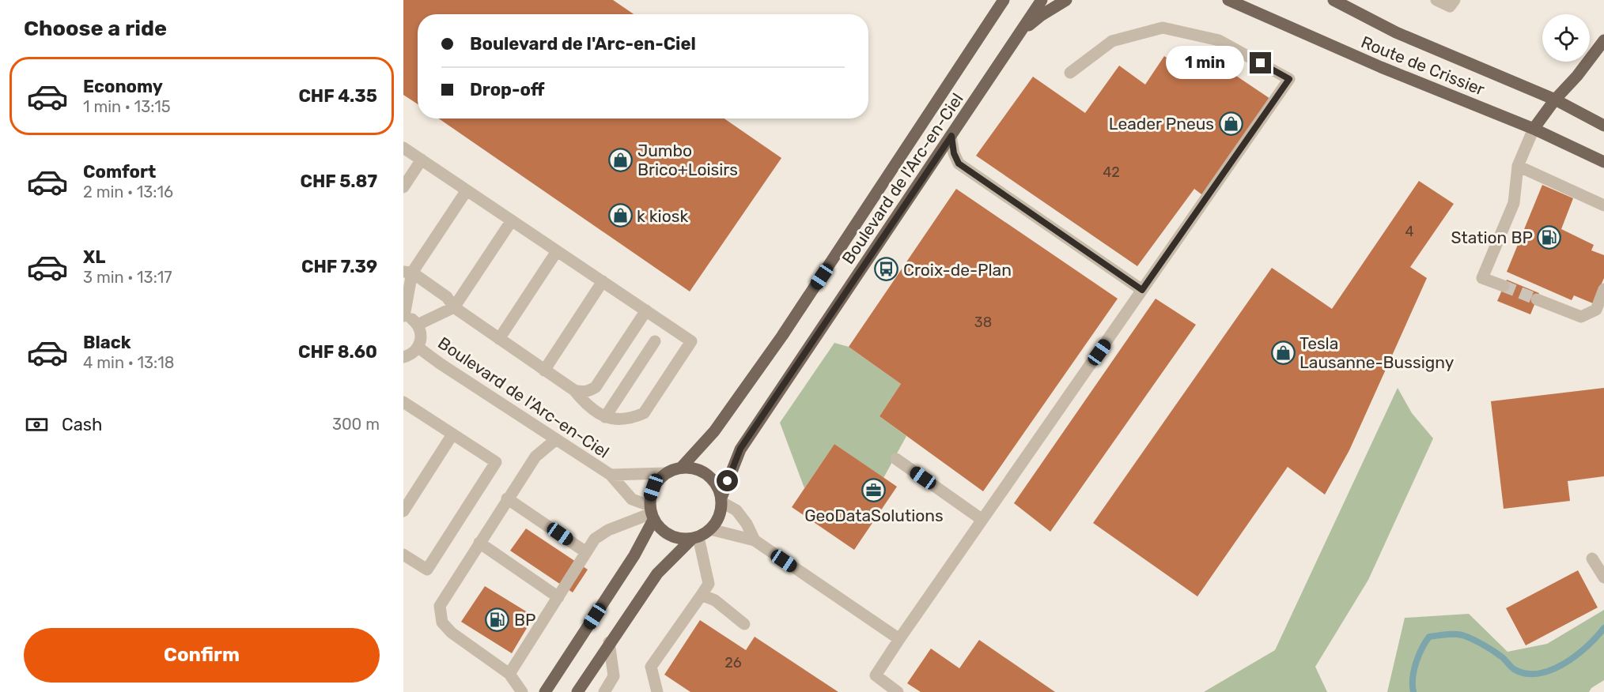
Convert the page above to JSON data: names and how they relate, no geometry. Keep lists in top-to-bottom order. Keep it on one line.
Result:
{"streets":{"main road":["Route de Crissier","Boulevard de l'Arc-en-Ciel"]},"places":{"shop":["Leader Pneus","Jumbo Brico+Loisirs","k kiosk","Tesla Lausanne-Bussigny"],"fuel station":["Station BP","BP"],"bus stop":["Croix-de-Plan"],"office":["GeoDataSolutions"]},"house_numbers":["42","4","38","26"],"page":{"heading":"Choose a ride","banner":["Boulevard de l'Arc-en-Ciel","Drop-off"],"bubble":"1 min","list":[{"name":"Economy","note":"1 min · 13:15","value":"CHF 4.35"},{"name":"Comfort","note":"2 min · 13:16","value":"CHF 5.87"},{"name":"XL","note":"3 min · 13:17","value":"CHF 7.39"},{"name":"Black","note":"4 min · 13:18","value":"CHF 8.60"}],"pay":["Cash","300 m"],"buttons":"Confirm"}}
